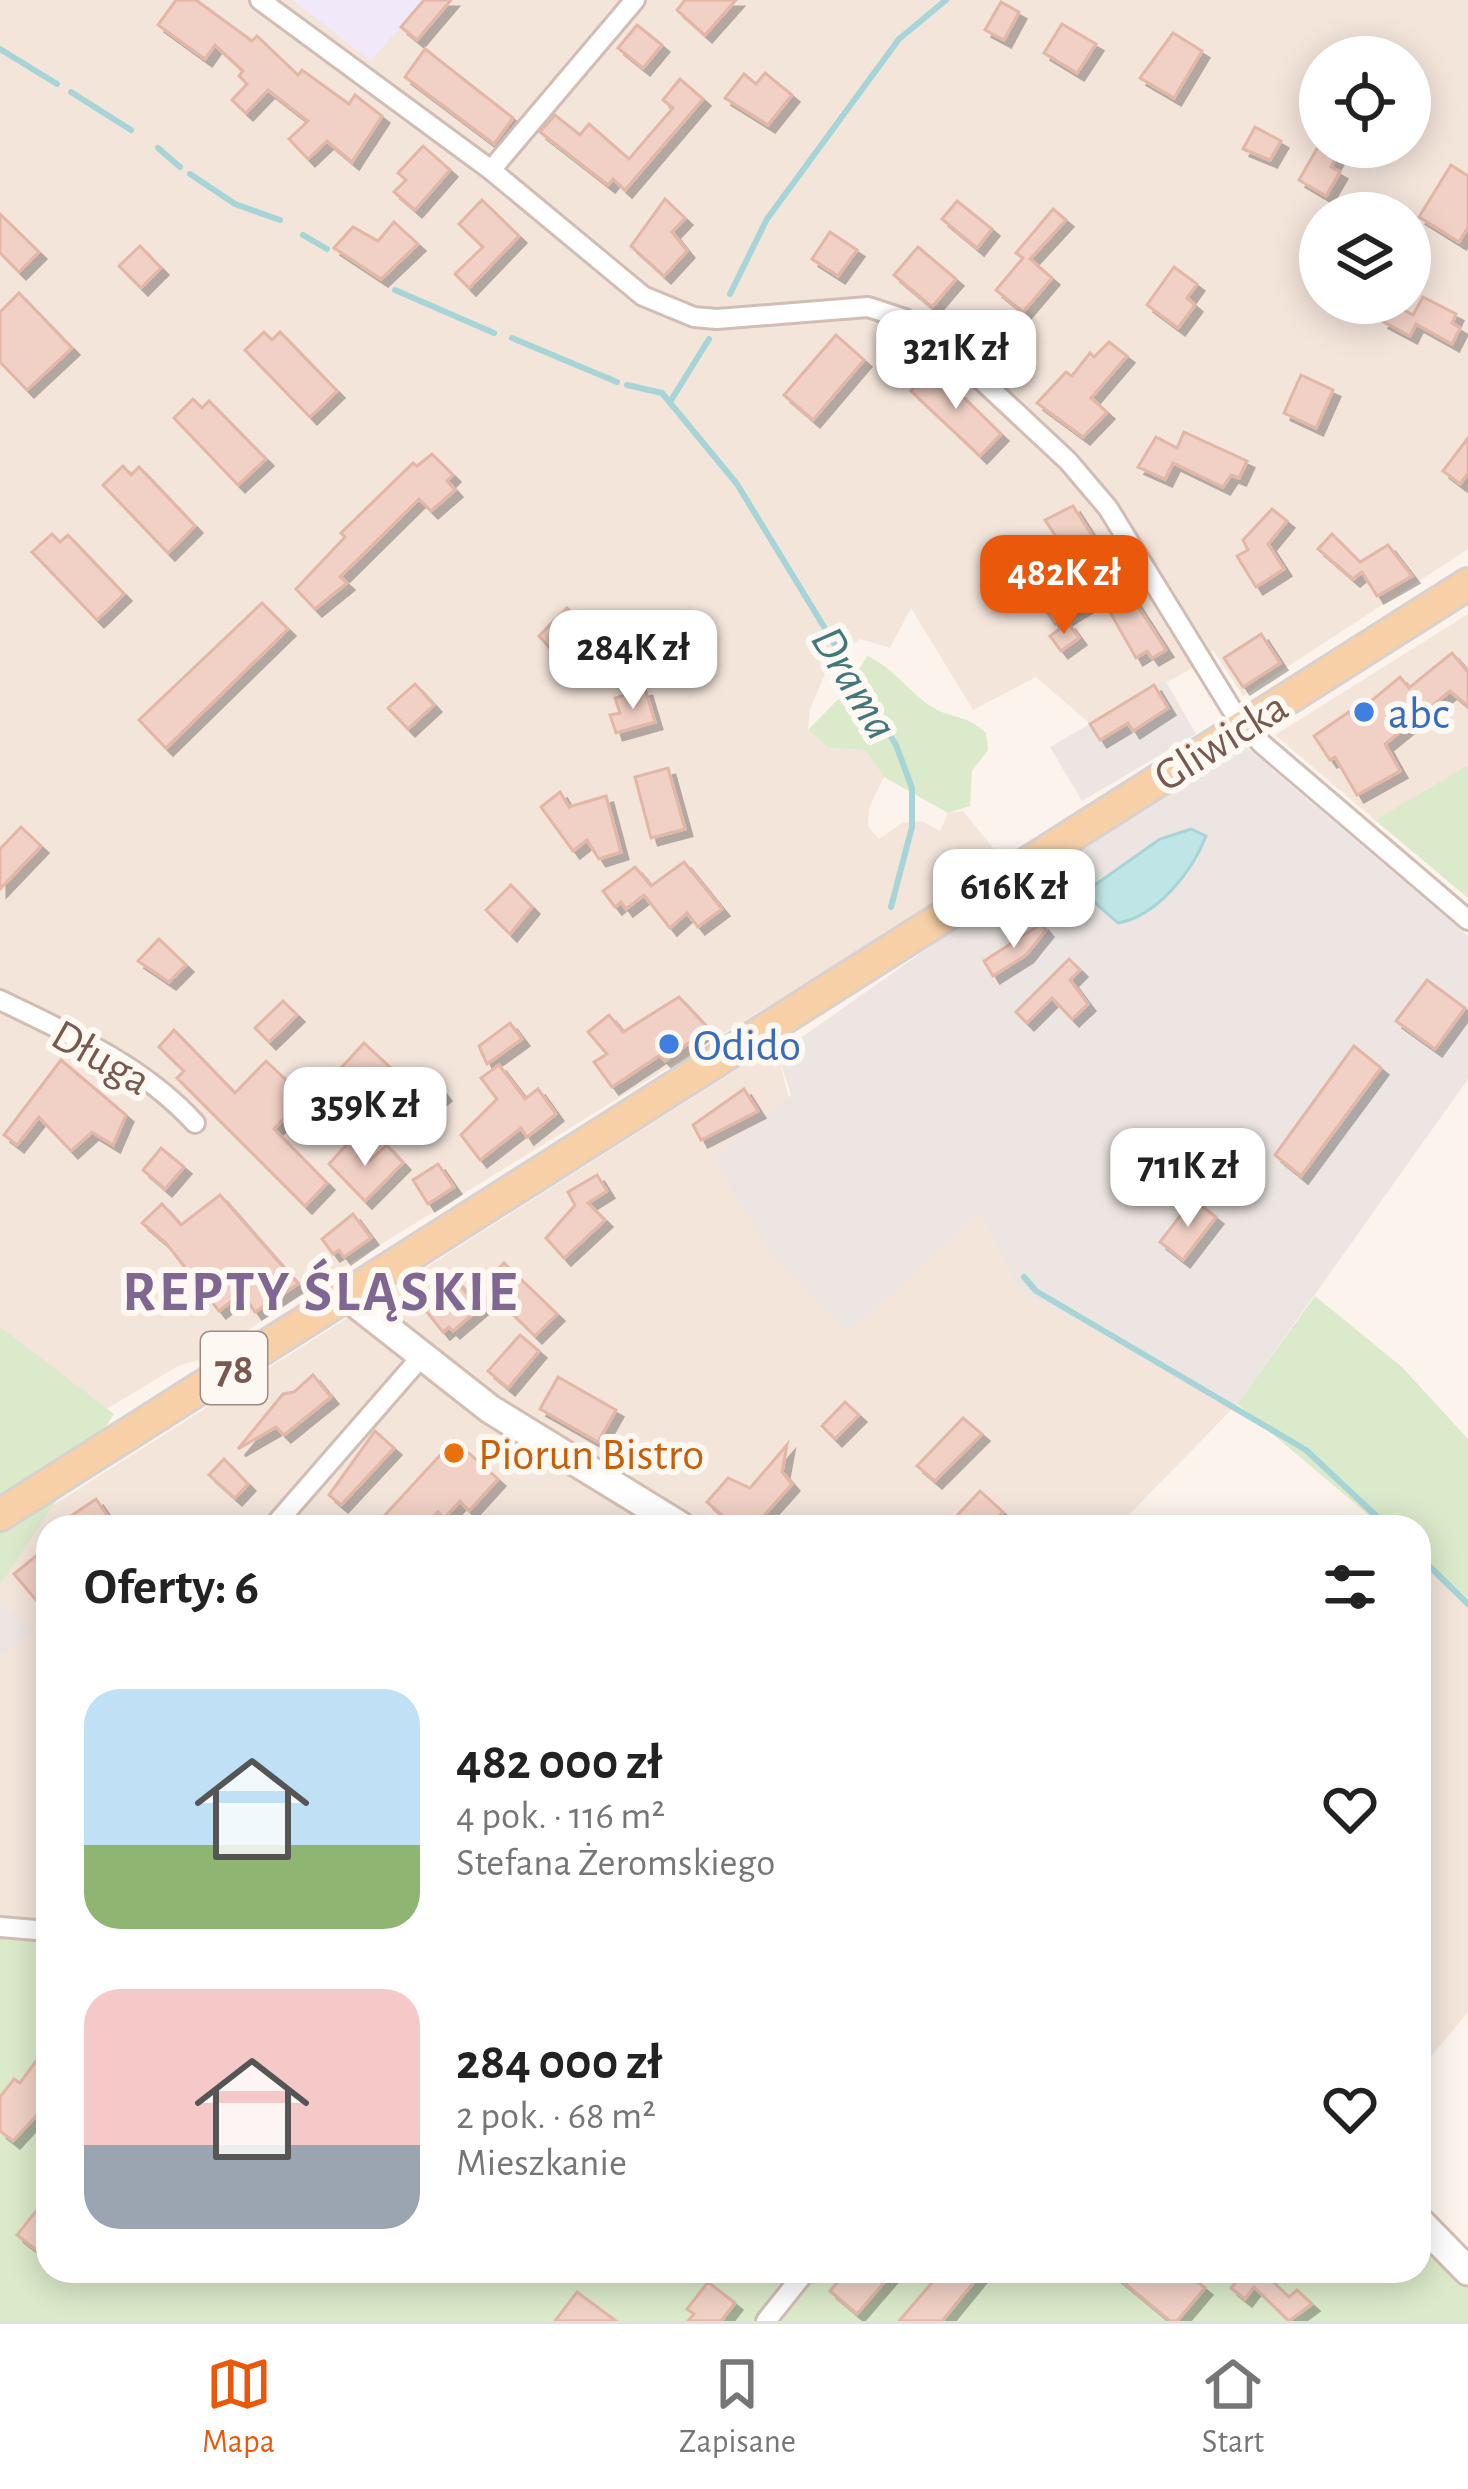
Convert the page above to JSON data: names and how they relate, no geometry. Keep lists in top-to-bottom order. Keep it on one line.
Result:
{"streets":{"main road":["Gliwicka","78"],"street":["Długa"]},"districts":["REPTY ŚLĄSKIE"],"water":["Drama"],"places":["abc","Odido","Piorun Bistro"],"page":{"price":["321K zł","482K zł","284K zł","616K zł","359K zł","711K zł"],"heading":"Oferty: 6","list":[{"name":"482 000 zł","note":"4 pok. · 116 m² · Stefana Żeromskiego"},{"name":"284 000 zł","note":"2 pok. · 68 m² · Mieszkanie"}],"tabs":["Mapa","Zapisane","Start"]}}
